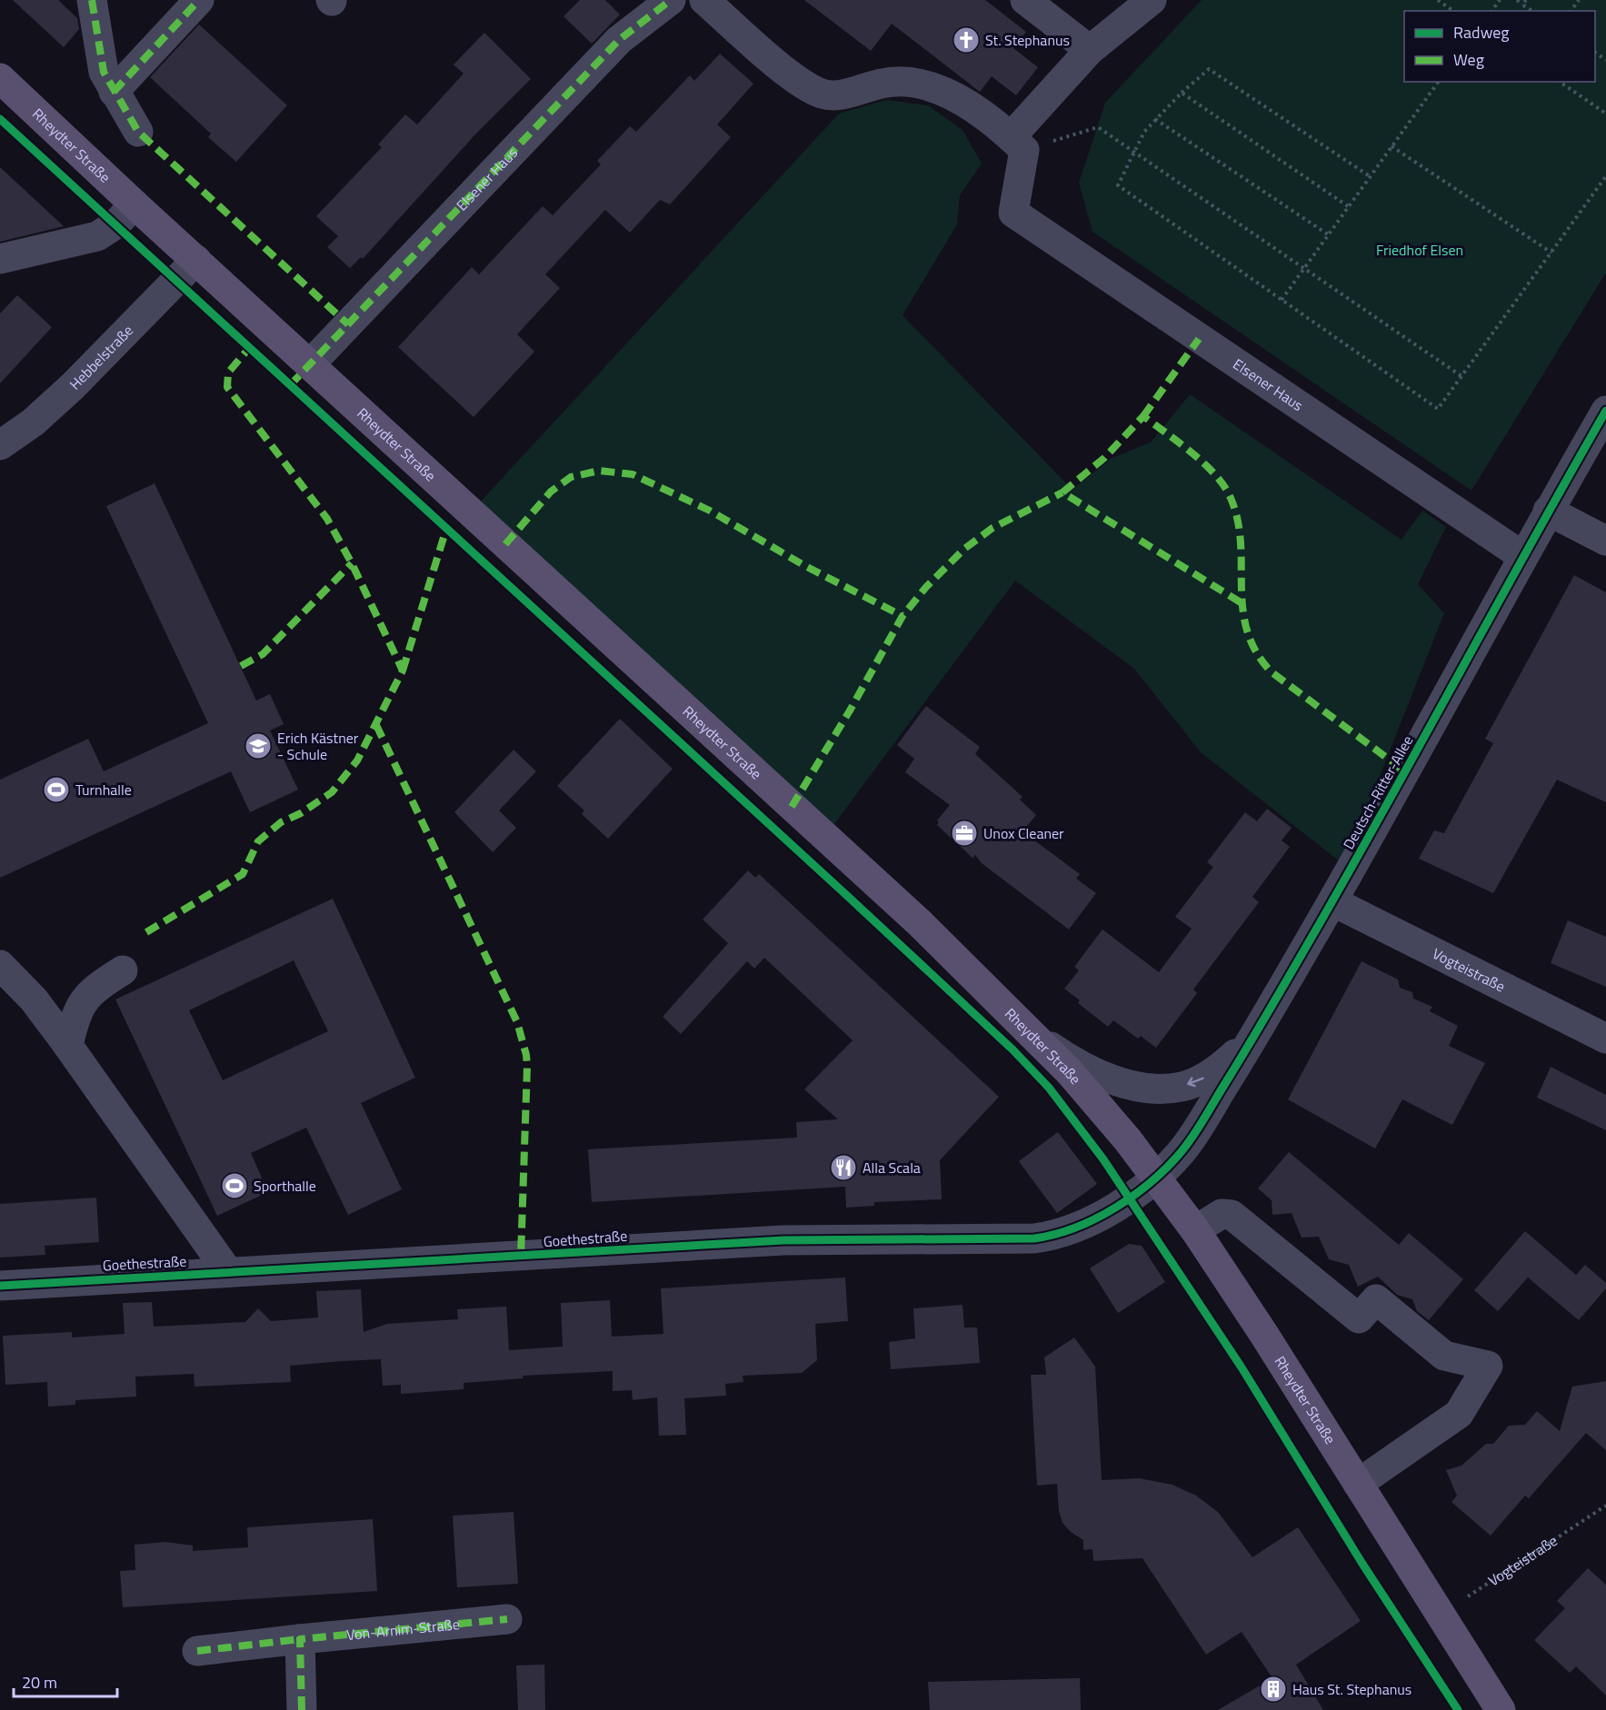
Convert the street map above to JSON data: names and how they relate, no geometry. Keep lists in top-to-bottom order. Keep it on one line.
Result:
{"streets":{"main road":["Rheydter Straße"],"street":["Elsener Haus","Hebbelstraße","Deutsch-Ritter-Allee","Vogteistraße","Goethestraße","Von-Arnim-Straße"]},"crossings":[["Rheydter Straße","Elsener Haus"],["Rheydter Straße","Hebbelstraße"],["Rheydter Straße","Deutsch-Ritter-Allee"],["Rheydter Straße","Vogteistraße"],["Rheydter Straße","Goethestraße"],["Elsener Haus","Deutsch-Ritter-Allee"],["Deutsch-Ritter-Allee","Vogteistraße"],["Deutsch-Ritter-Allee","Goethestraße"]],"parks":["Friedhof Elsen"],"places":{"church":["St. Stephanus"],"school or university":["Erich Kästner - Schule"],"sports":["Turnhalle","Sporthalle"],"office":["Unox Cleaner"],"restaurant":["Alla Scala"],"building":["Haus St. Stephanus"]},"legend":["Radweg","Weg"],"scale_bar":"20 m"}
